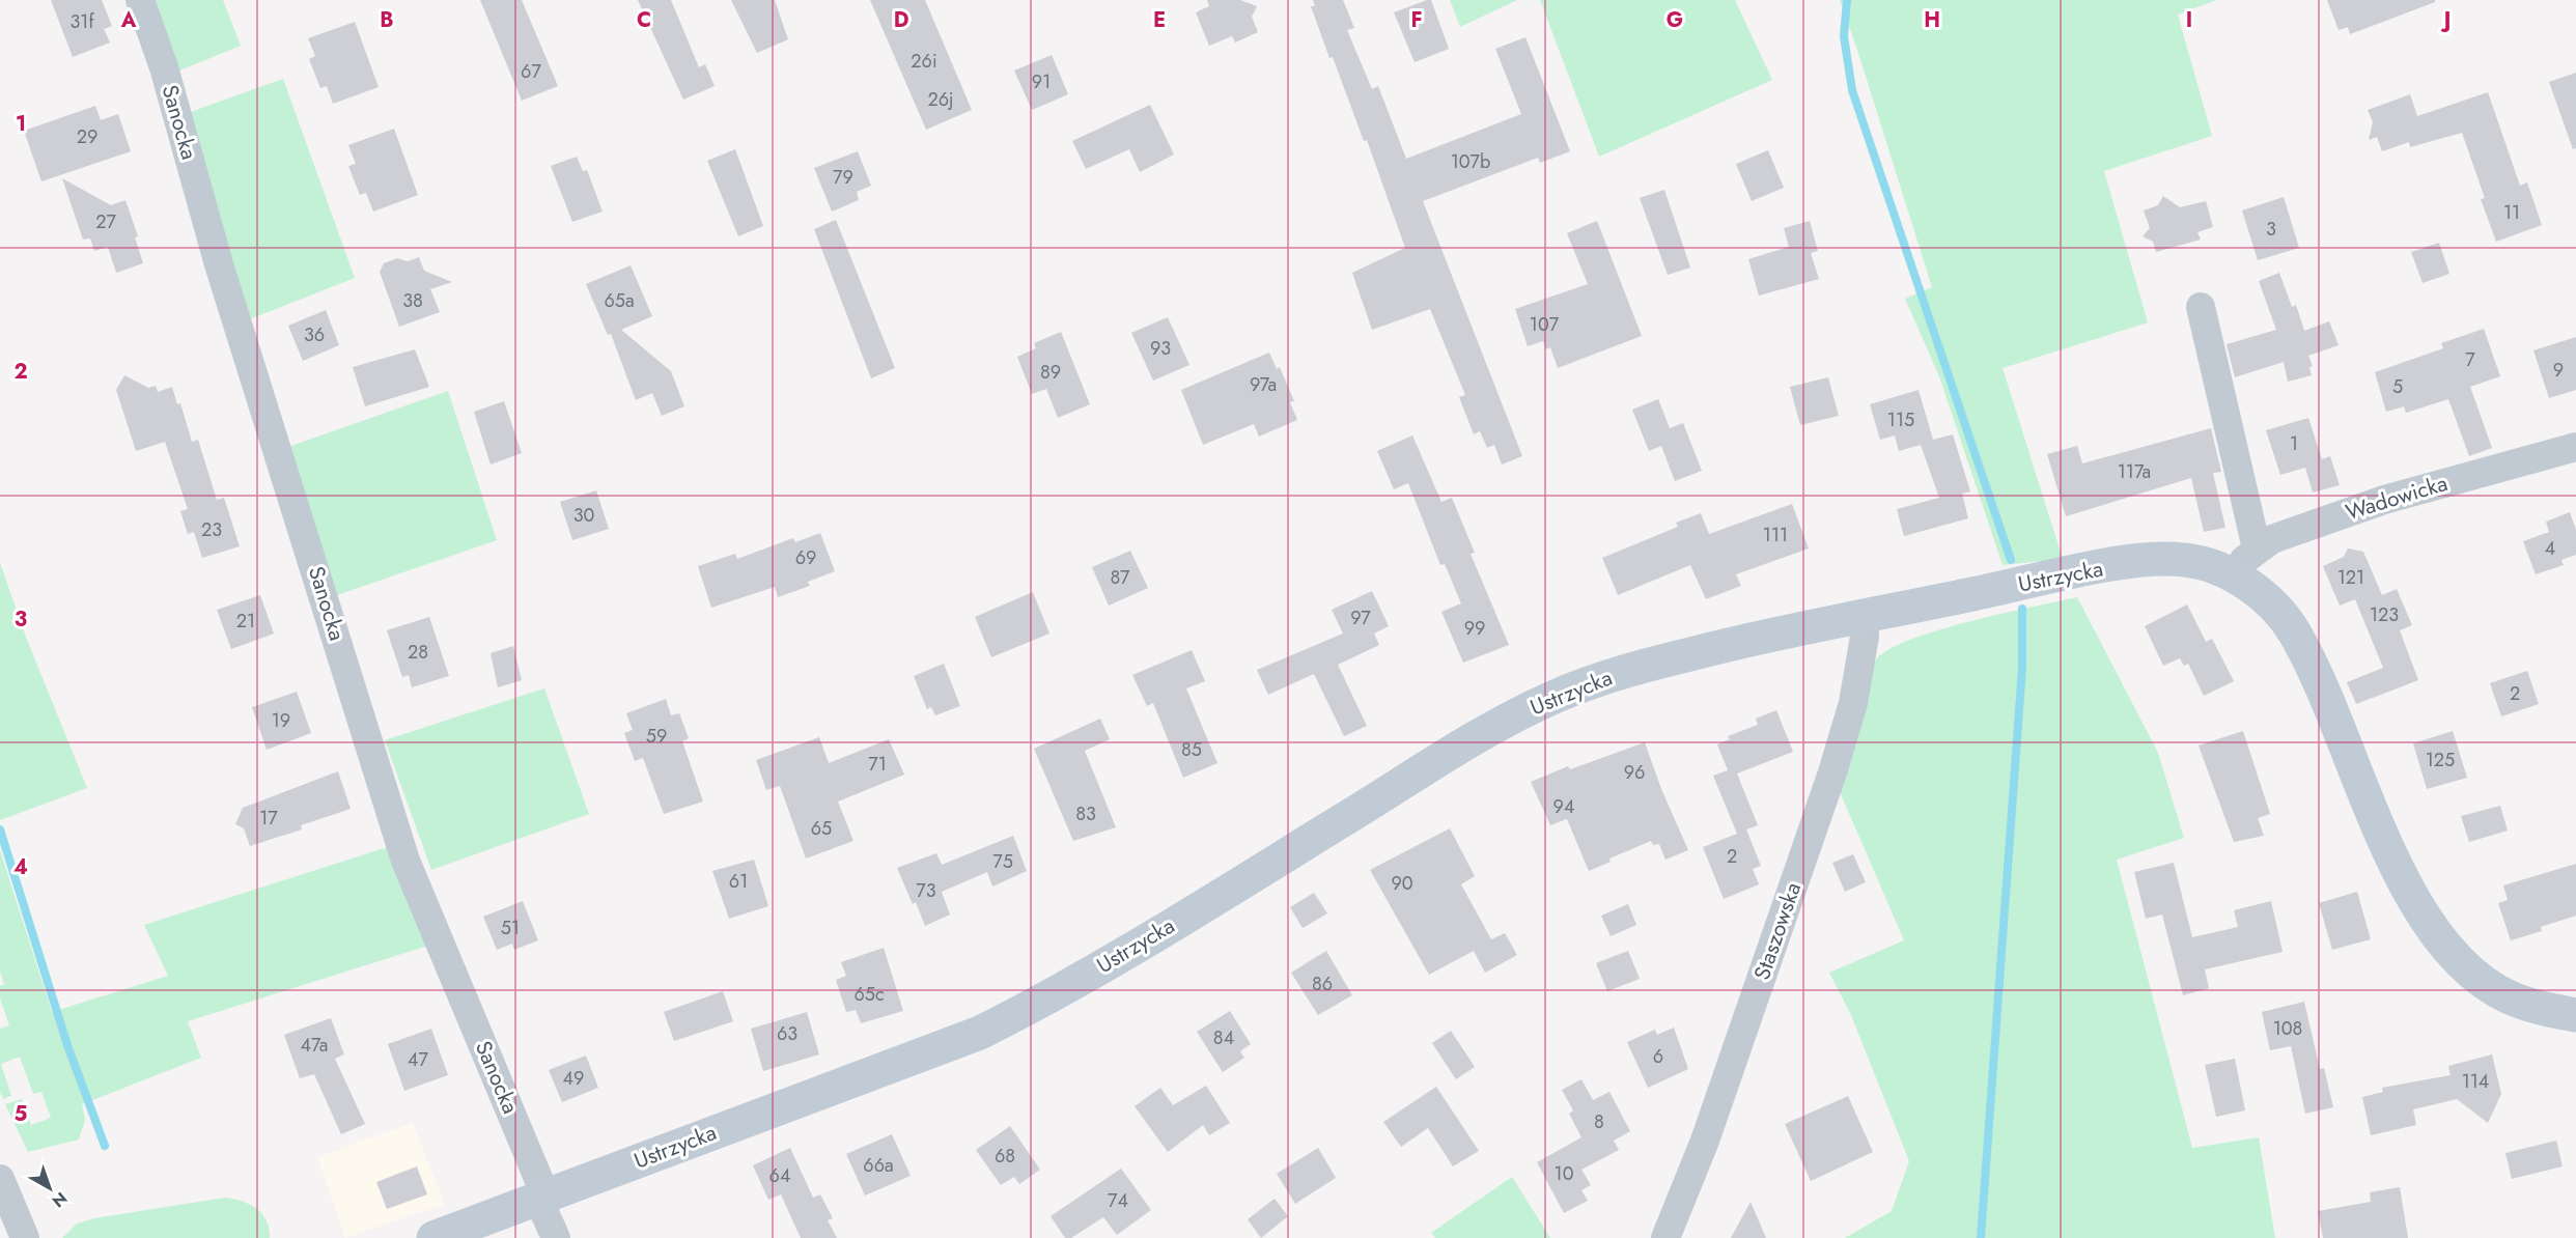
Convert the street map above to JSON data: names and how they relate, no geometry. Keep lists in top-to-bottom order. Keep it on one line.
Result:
{"streets":{"street":["Sanocka","Wadowicka","Ustrzycka","Staszowska"]},"crossings":[["Sanocka","Ustrzycka"],["Wadowicka","Ustrzycka"],["Ustrzycka","Staszowska"]],"house_numbers":["31f","26i","67","91","26j","29","107b","79","11","27","3","38","65a","107","36","93","7","9","89","97a","5","115","1","117a","30","23","111","4","69","87","121","123","97","21","99","28","2","19","59","85","125","71","96","94","83","17","65","2","75","61","90","73","51","86","65c","108","63","84","47a","6","47","49","114","8","68","66a","10","64","74"],"north":"bottom right","grid":{"columns":["A","B","C","D","E","F","G","H","I","J"],"rows":["1","2","3","4","5"]}}
